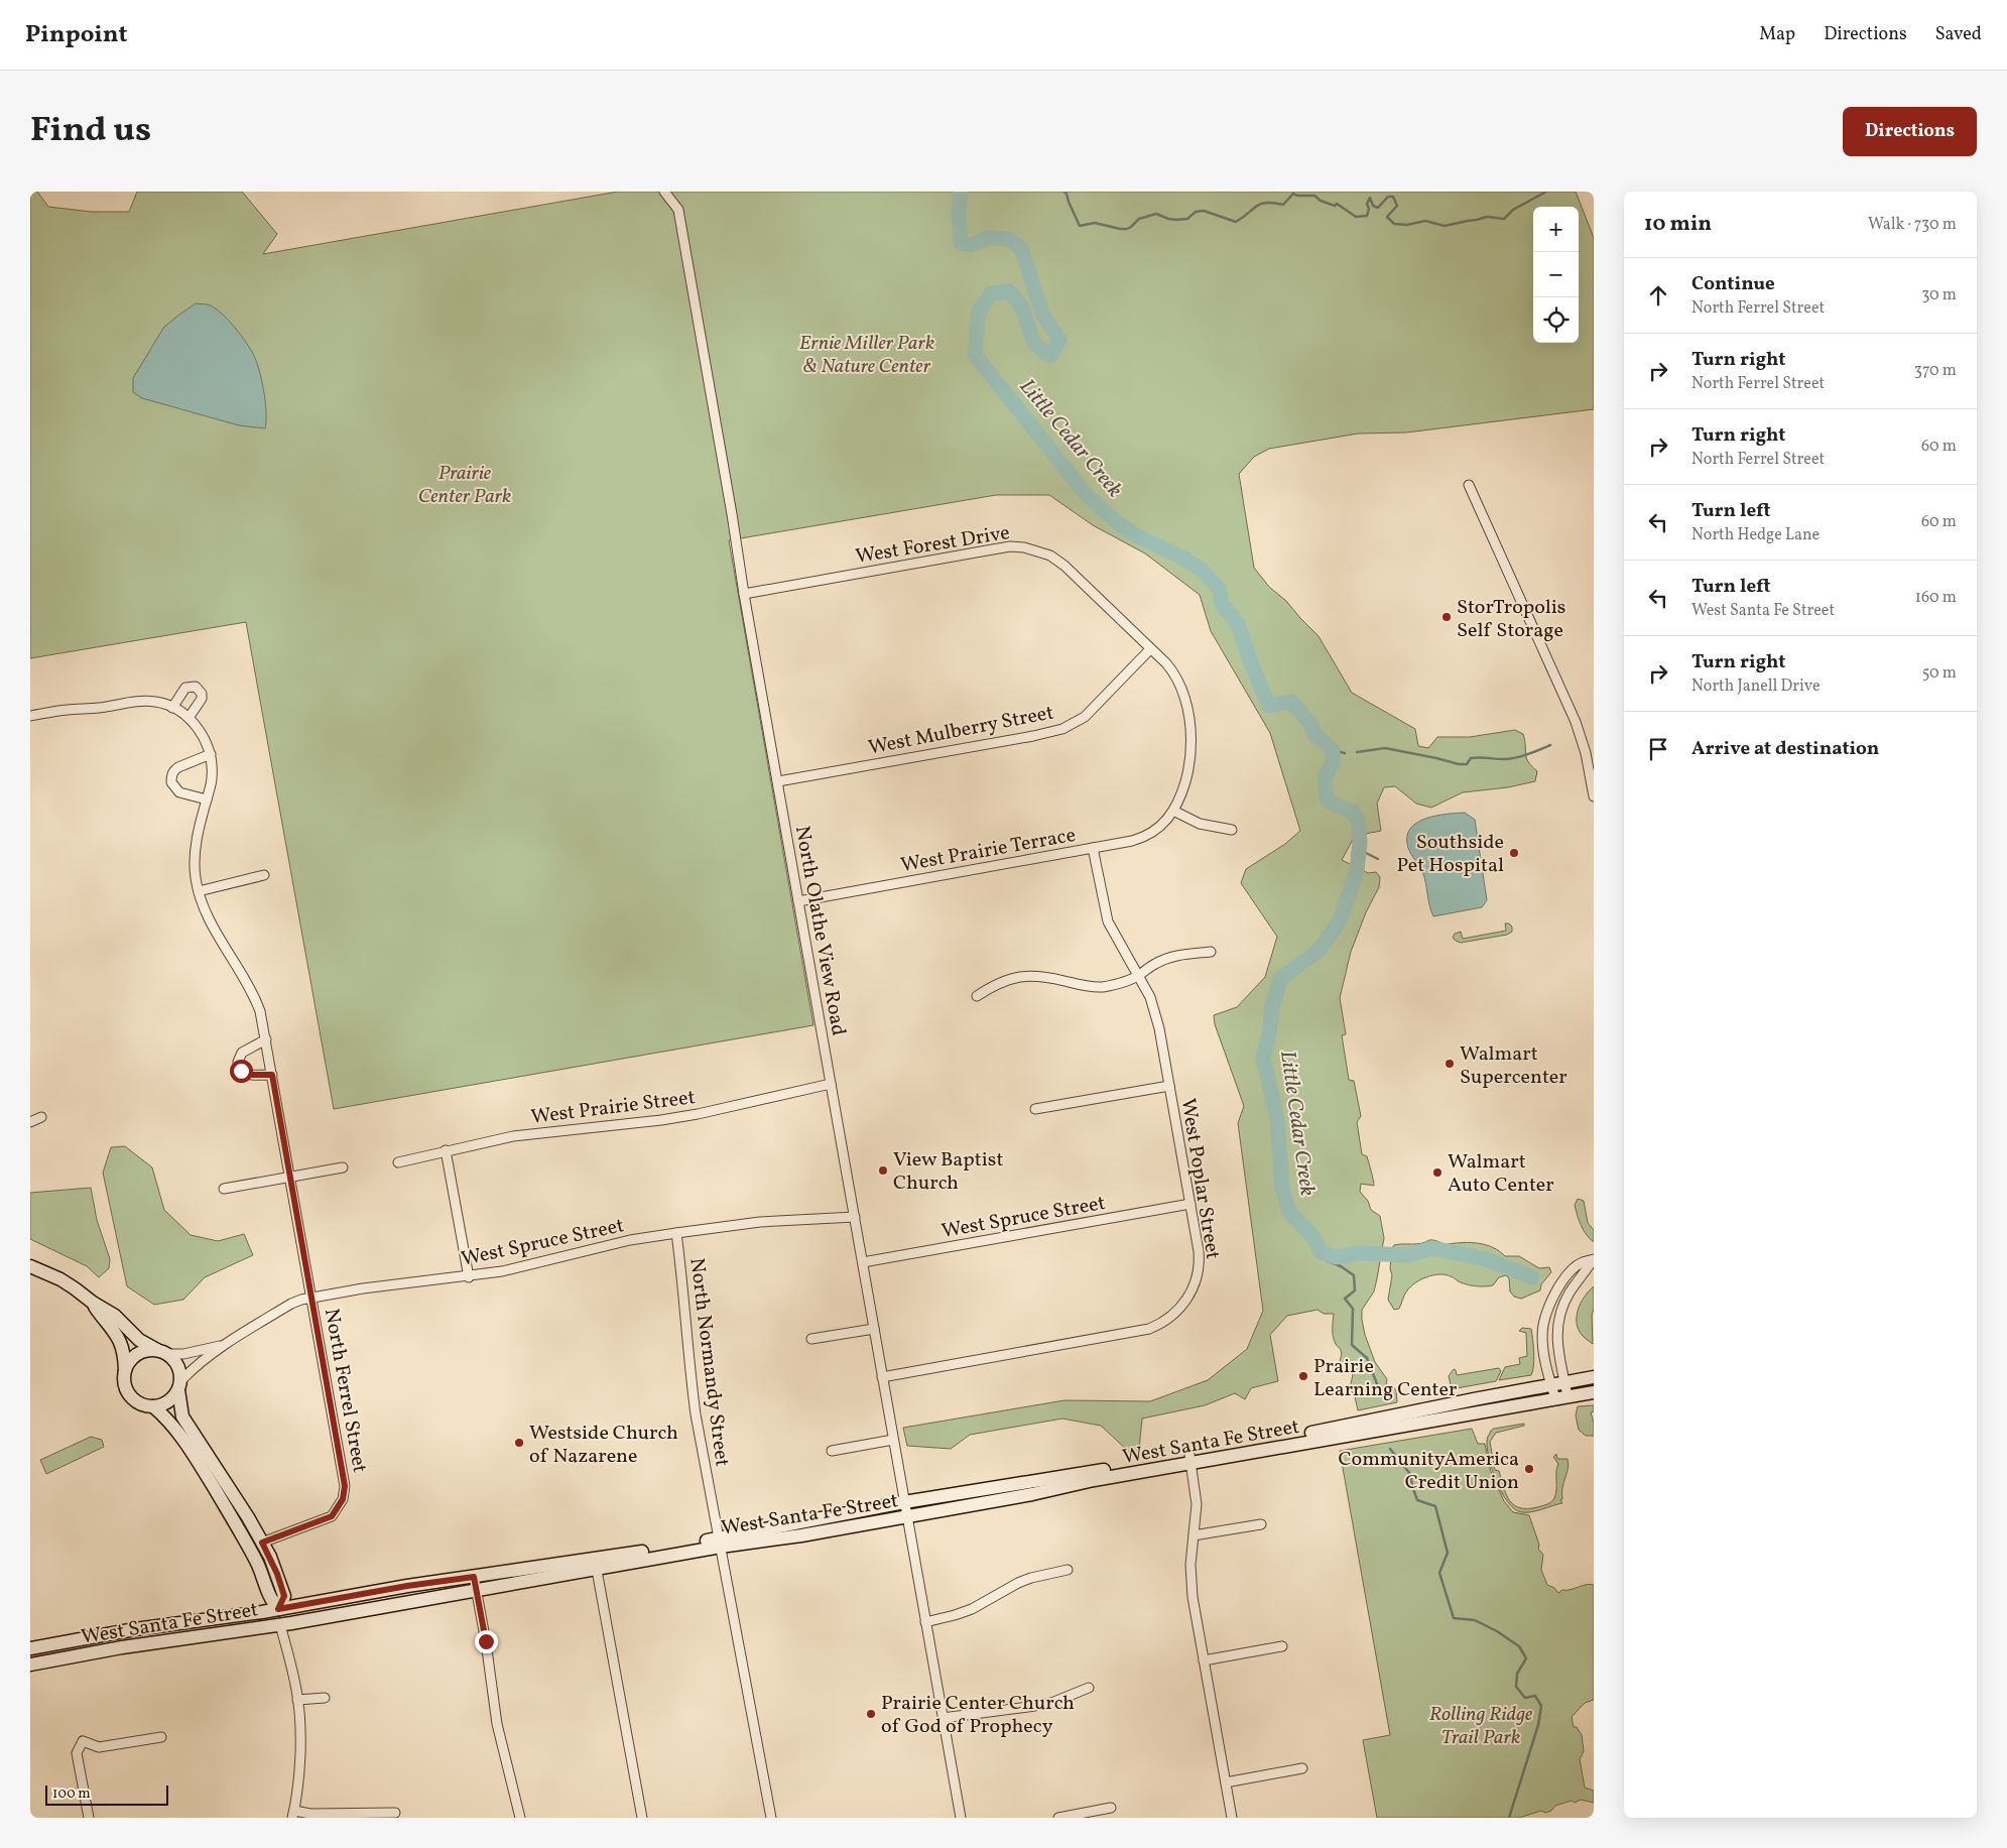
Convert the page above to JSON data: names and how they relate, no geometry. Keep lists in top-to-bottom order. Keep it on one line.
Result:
{"streets":{"street":["West Forest Drive","West Mulberry Street","West Prairie Terrace","North Olathe View Road","West Prairie Street","West Poplar Street","West Spruce Street","North Normandy Street","North Ferrel Street","West Santa Fe Street"]},"crossings":[["West Forest Drive","West Mulberry Street"],["West Forest Drive","West Prairie Terrace"],["West Forest Drive","North Olathe View Road"],["West Mulberry Street","West Prairie Terrace"],["West Mulberry Street","North Olathe View Road"],["West Prairie Terrace","North Olathe View Road"],["West Prairie Terrace","West Poplar Street"],["North Olathe View Road","West Prairie Street"],["North Olathe View Road","West Poplar Street"],["North Olathe View Road","West Spruce Street"],["North Olathe View Road","West Santa Fe Street"],["West Poplar Street","West Spruce Street"],["West Spruce Street","North Normandy Street"],["West Spruce Street","North Ferrel Street"],["North Normandy Street","West Santa Fe Street"]],"water":["Little Cedar Creek"],"parks":["Ernie Miller Park & Nature Center","Prairie Center Park","Rolling Ridge Trail Park"],"places":["StorTropolis Self Storage","Southside Pet Hospital","Walmart Supercenter","View Baptist Church","Walmart Auto Center","Prairie Learning Center","Westside Church of Nazarene","CommunityAmerica Credit Union","Prairie Center Church of God of Prophecy"],"scale_bar":"100 m","page":{"header":"Pinpoint","nav":["Map","Directions","Saved"],"title":"Find us","buttons":"Directions","heading":["10 min","Walk · 730 m"],"map_buttons":["+","−"],"list":[["Continue","North Ferrel Street","30 m"],["Turn right","North Ferrel Street","370 m"],["Turn right","North Ferrel Street","60 m"],["Turn left","North Hedge Lane","60 m"],["Turn left","West Santa Fe Street","160 m"],["Turn right","North Janell Drive","50 m"],"Arrive at destination"],"scale":"100 m"}}
